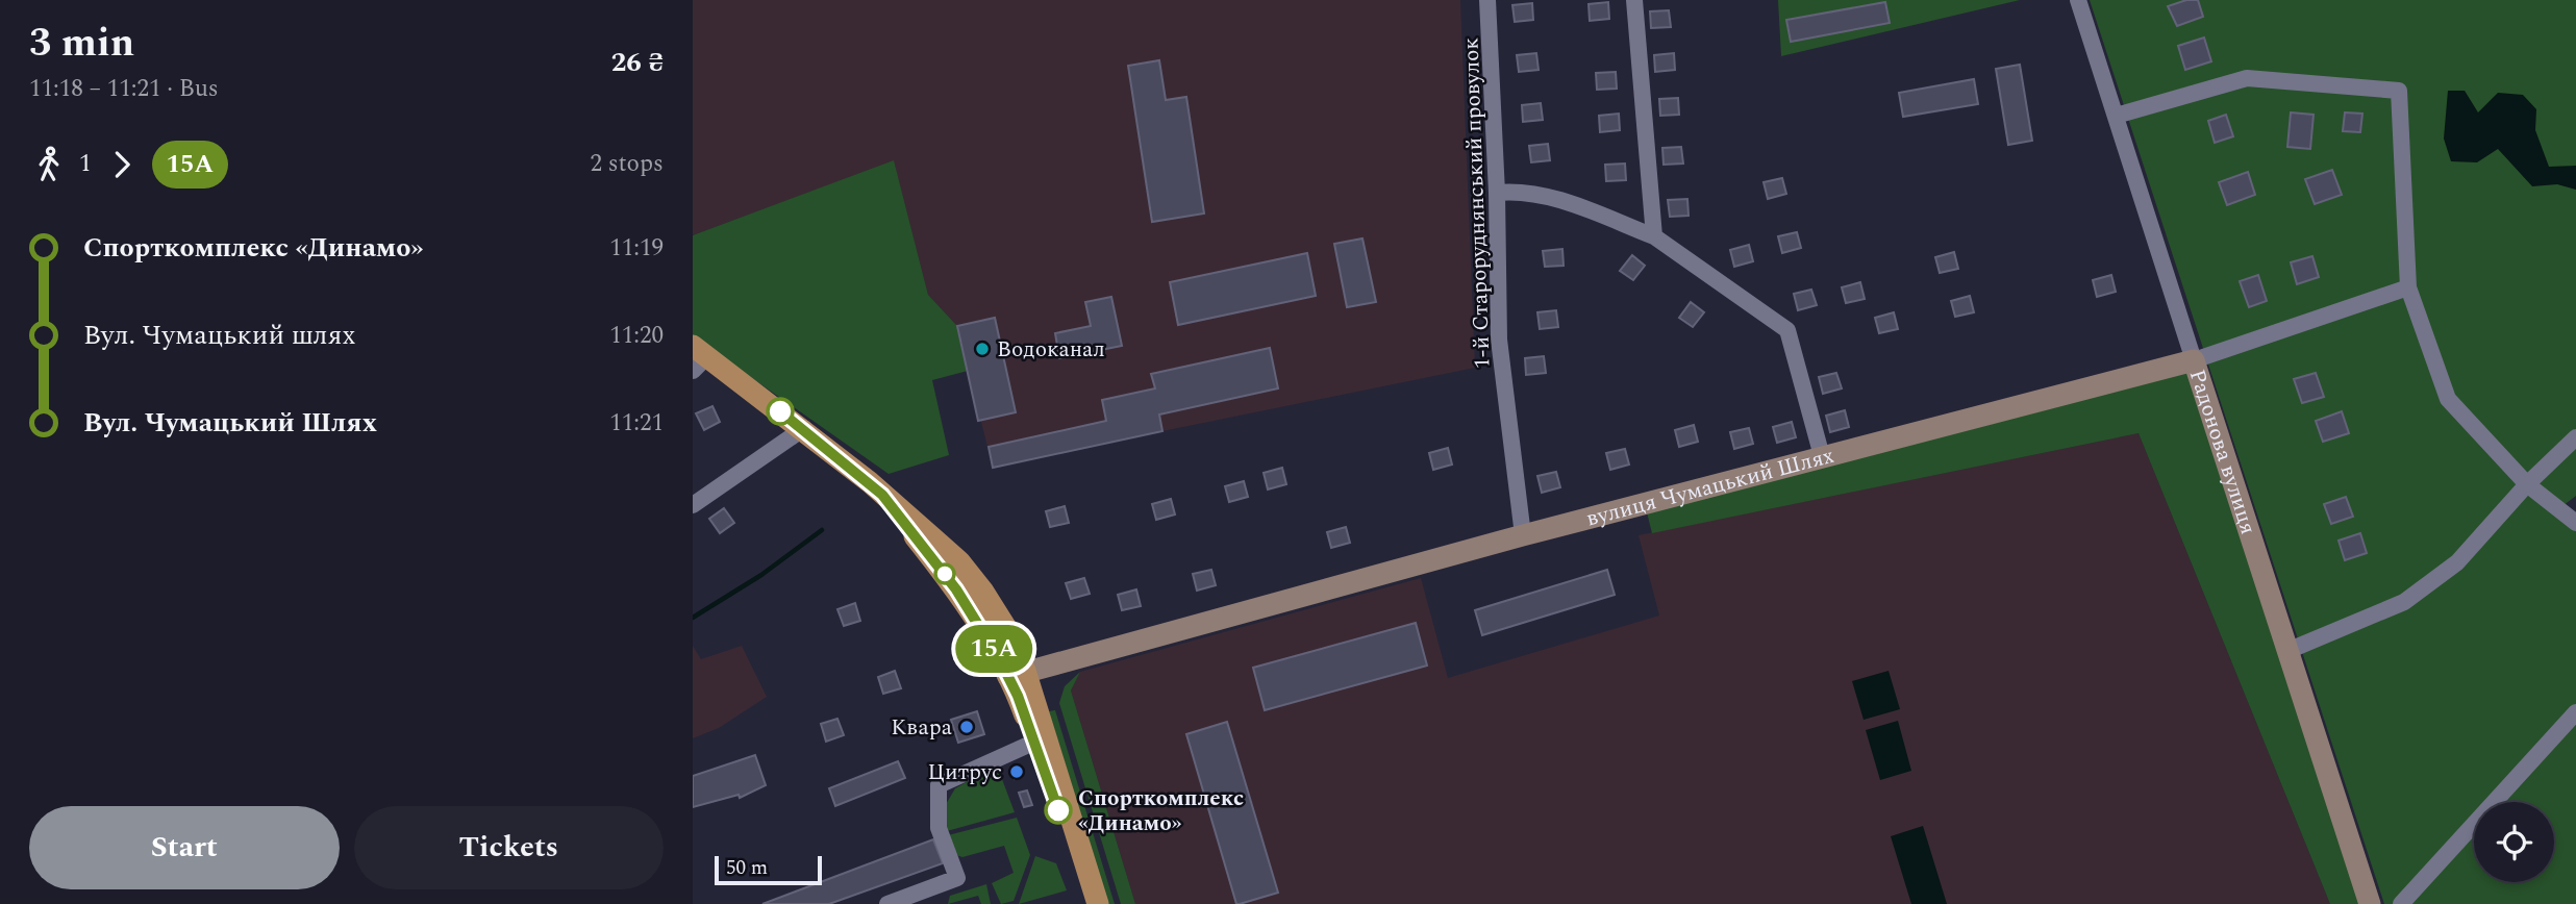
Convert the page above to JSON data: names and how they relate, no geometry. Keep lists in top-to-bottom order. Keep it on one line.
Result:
{"streets":{"street":["1-й Староруднянський провулок","Радонова вулиця","вулиця Чумацький Шлях"]},"crossings":[["1-й Староруднянський провулок","вулиця Чумацький Шлях"],["Радонова вулиця","вулиця Чумацький Шлях"]],"places":["Водоканал","Квара","Цитрус","Спорткомплекс «Динамо»"],"lines":["bus line 15A"],"scale_bar":"50 m","page":{"heading":["3 min","11:18 – 11:21 · Bus","26 ₴"],"on_map":"15A","legs":["1","15A","2 stops"],"list":[{"name":"Спорткомплекс «Динамо»","value":"11:19"},{"name":"Вул. Чумацький шлях","value":"11:20"},{"name":"Вул. Чумацький Шлях","value":"11:21"}],"buttons":["Start","Tickets"],"scale":"50 m"}}
